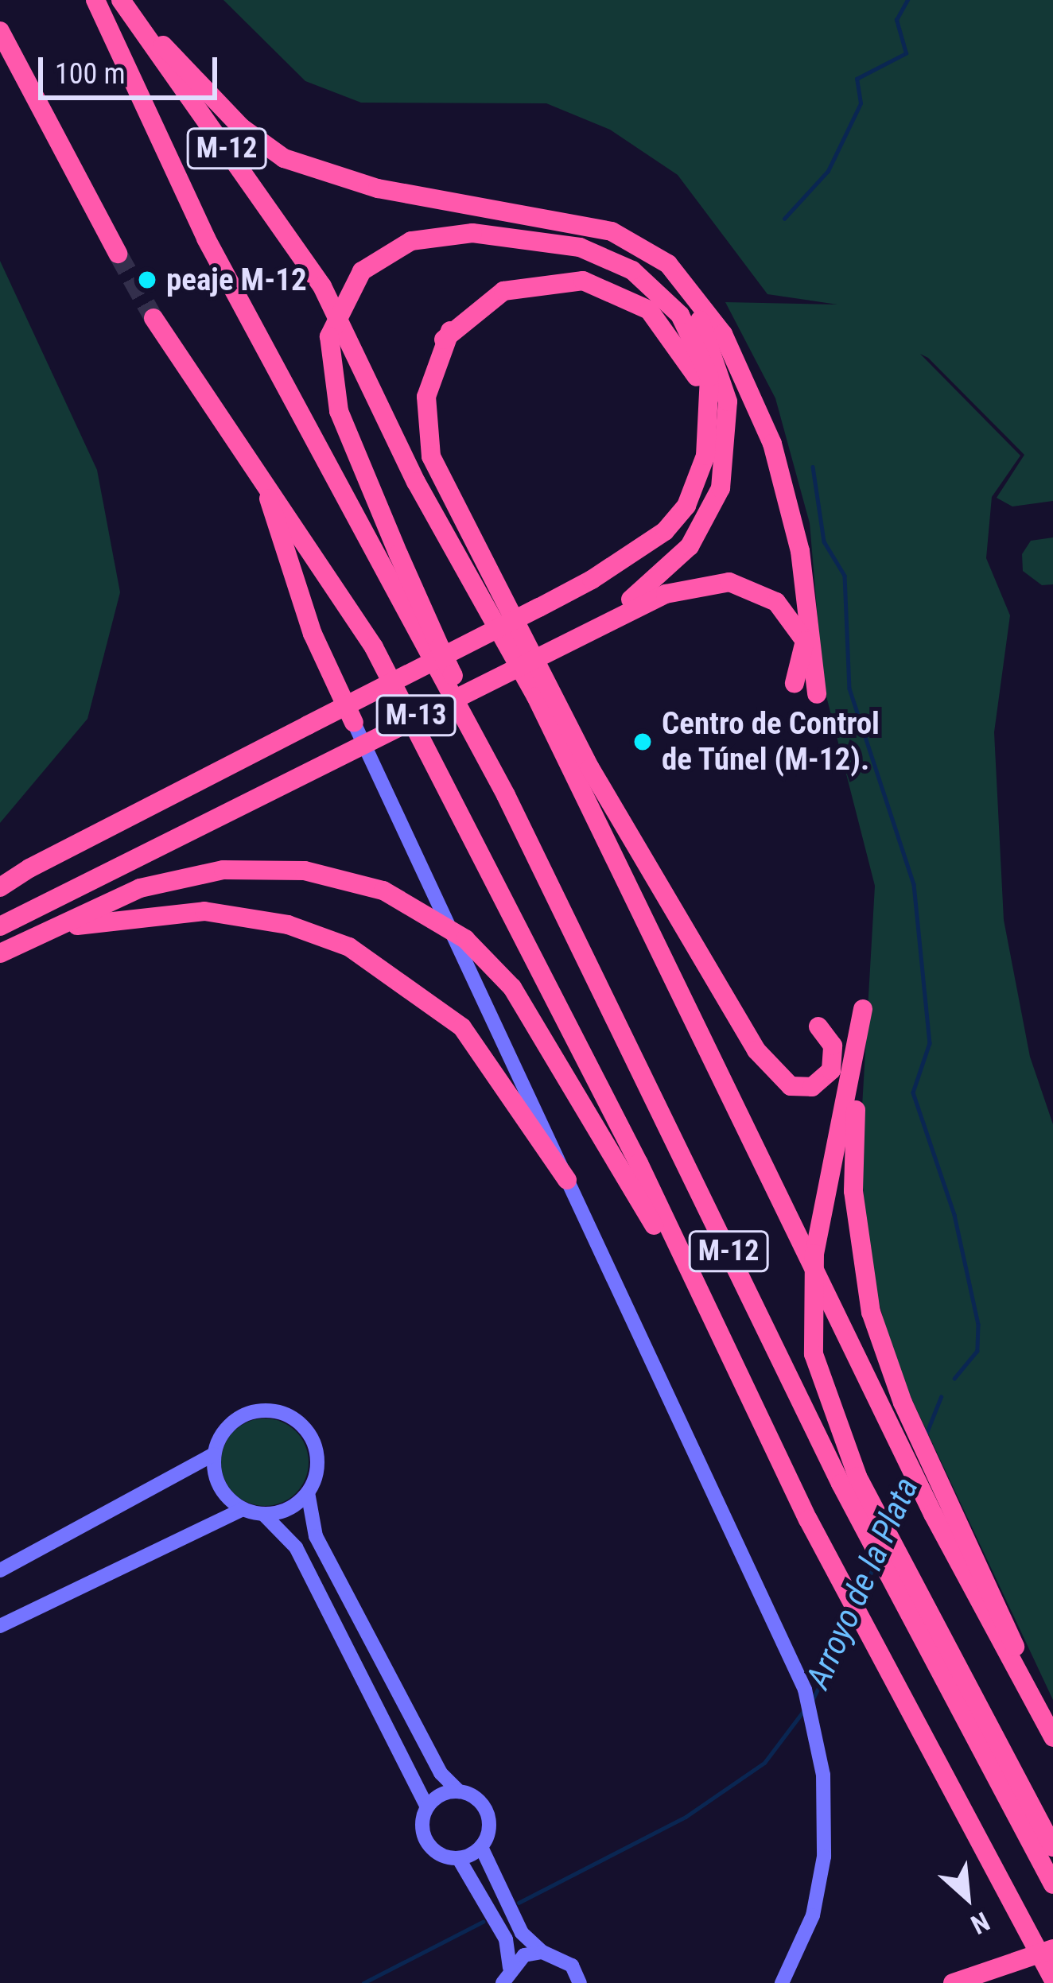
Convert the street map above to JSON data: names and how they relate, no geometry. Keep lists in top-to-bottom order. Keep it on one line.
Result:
{"streets":{"highway":["M-12","M-13"]},"water":["Arroyo de la Plata"],"places":["peaje M-12","Centro de Control de Túnel (M-12)."],"scale_bar":"100 m","north":"bottom right"}
